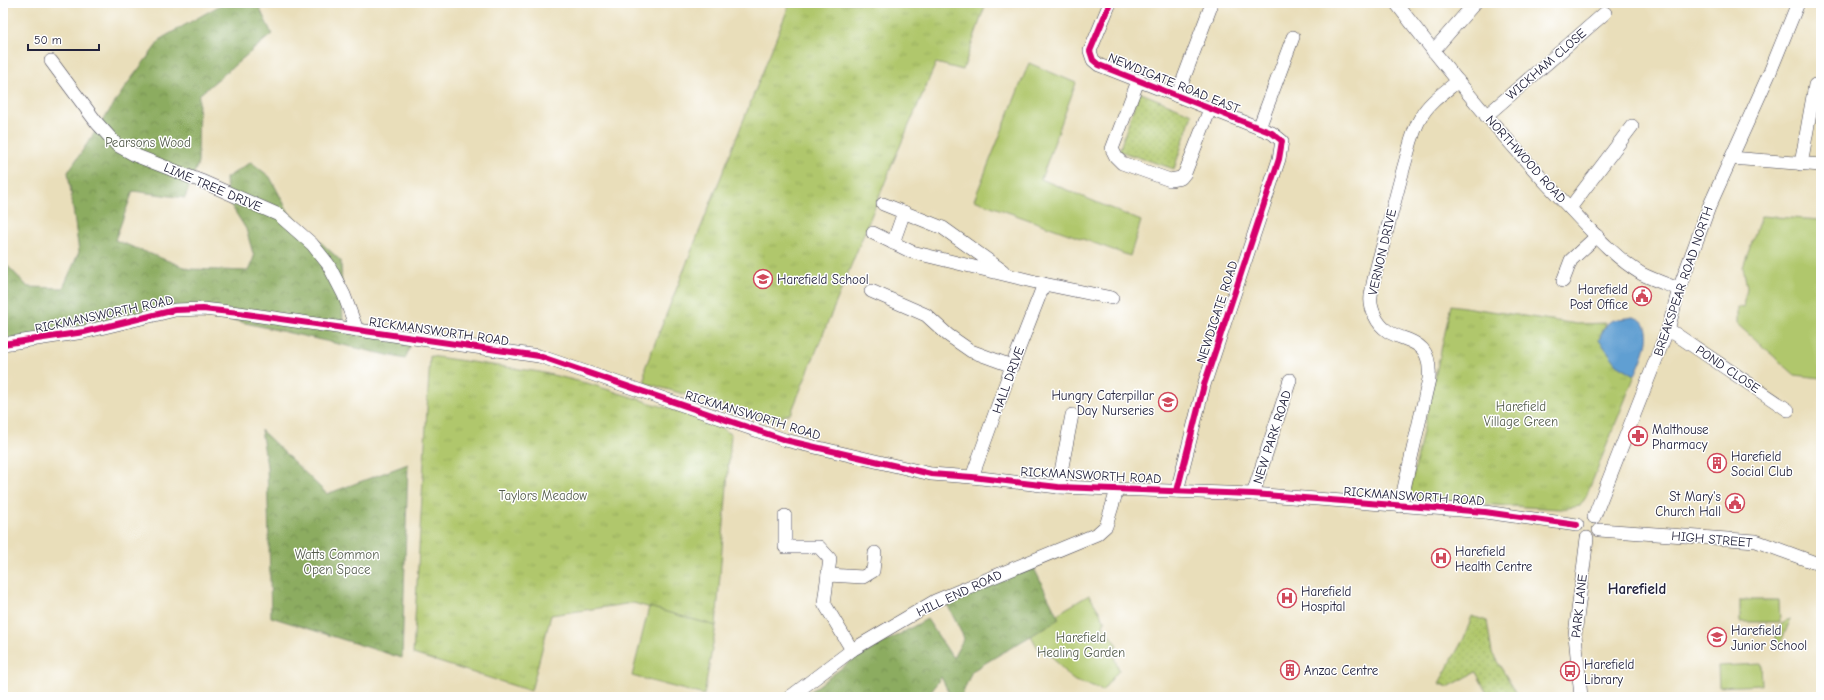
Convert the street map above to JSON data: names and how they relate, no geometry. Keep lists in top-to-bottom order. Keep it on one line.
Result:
{"streets":{"street":["WICKHAM CLOSE","NEWDIGATE ROAD EAST","NORTHWOOD ROAD","LIME TREE DRIVE","VERNON DRIVE","BREAKSPEAR ROAD NORTH","NEWDIGATE ROAD","RICKMANSWORTH ROAD","POND CLOSE","HALL DRIVE","NEW PARK ROAD","HIGH STREET","HILL END ROAD","PARK LANE"]},"crossings":[["WICKHAM CLOSE","NORTHWOOD ROAD"],["NEWDIGATE ROAD EAST","NEWDIGATE ROAD"],["NORTHWOOD ROAD","VERNON DRIVE"],["NORTHWOOD ROAD","BREAKSPEAR ROAD NORTH"],["LIME TREE DRIVE","RICKMANSWORTH ROAD"],["VERNON DRIVE","RICKMANSWORTH ROAD"],["BREAKSPEAR ROAD NORTH","RICKMANSWORTH ROAD"],["BREAKSPEAR ROAD NORTH","POND CLOSE"],["BREAKSPEAR ROAD NORTH","HIGH STREET"],["BREAKSPEAR ROAD NORTH","PARK LANE"],["NEWDIGATE ROAD","RICKMANSWORTH ROAD"],["RICKMANSWORTH ROAD","HALL DRIVE"],["RICKMANSWORTH ROAD","NEW PARK ROAD"],["RICKMANSWORTH ROAD","HIGH STREET"],["RICKMANSWORTH ROAD","HILL END ROAD"],["RICKMANSWORTH ROAD","PARK LANE"],["HIGH STREET","PARK LANE"]],"districts":["Harefield"],"parks":["Pearsons Wood","Harefield Village Green","Taylors Meadow","Watts Common Open Space","Harefield Healing Garden"],"places":{"school or university":["Harefield School","Hungry Caterpillar Day Nurseries","Harefield Junior School"],"public building":["Harefield Post Office","St Mary's Church Hall"],"pharmacy":["Malthouse Pharmacy"],"building":["Harefield Social Club","Anzac Centre"],"hospital":["Harefield Health Centre","Harefield Hospital"],"bus stop":["Harefield Library"]},"scale_bar":"50 m"}
